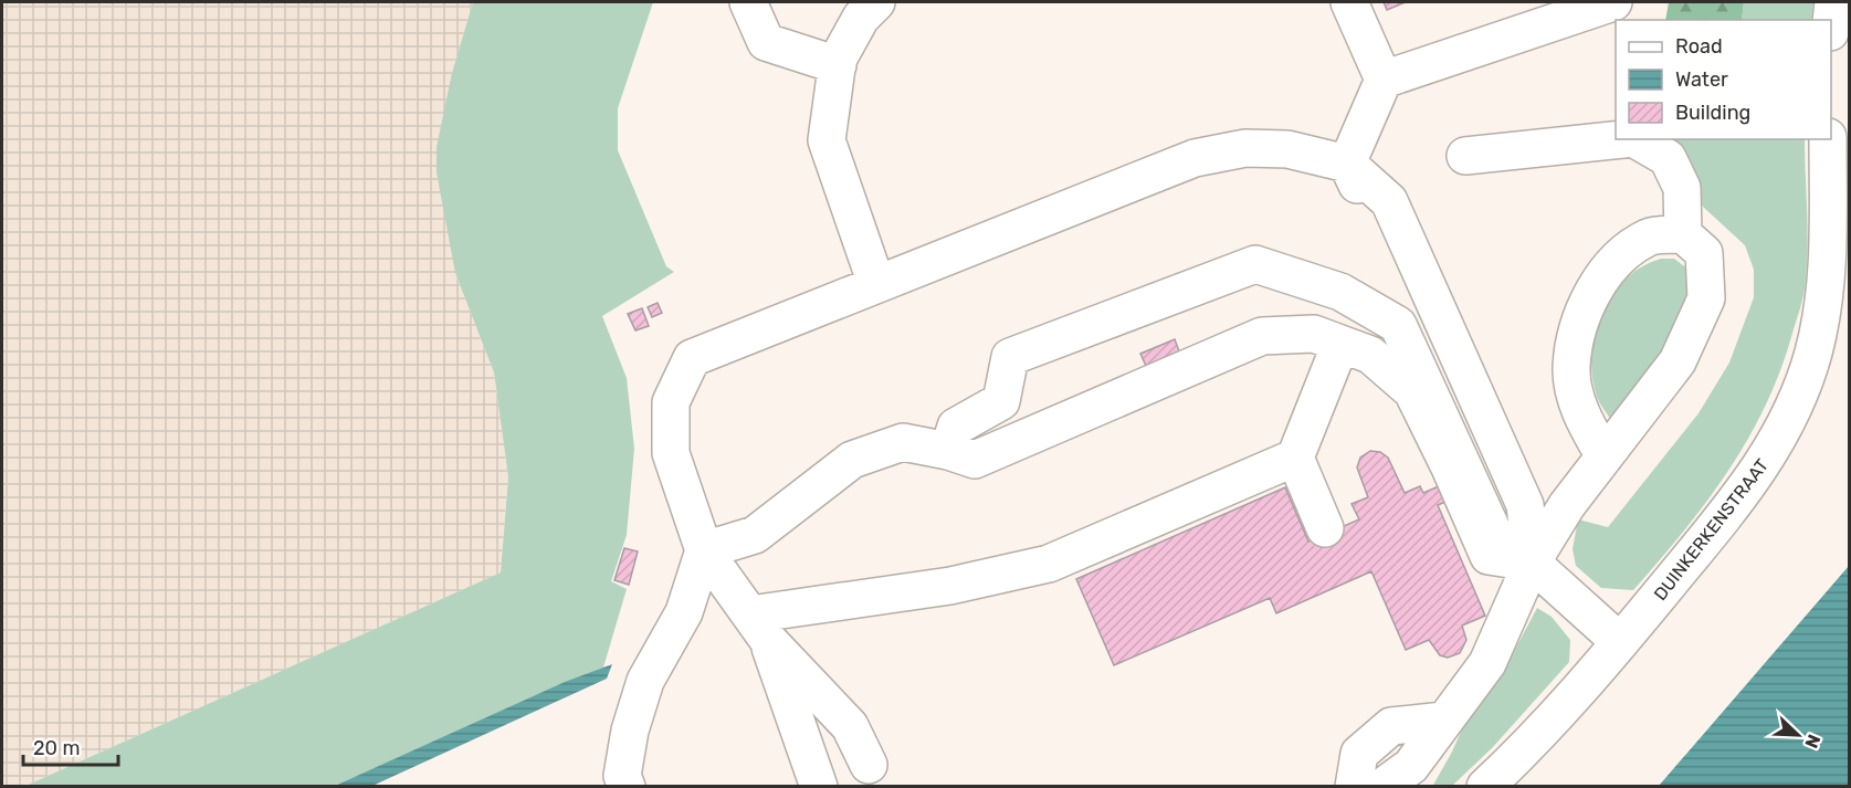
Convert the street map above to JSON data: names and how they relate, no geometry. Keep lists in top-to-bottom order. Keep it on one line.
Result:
{"streets":{"main road":["DUINKERKENSTRAAT"]},"legend":["Road","Water","Building"],"scale_bar":"20 m","north":"bottom right"}
